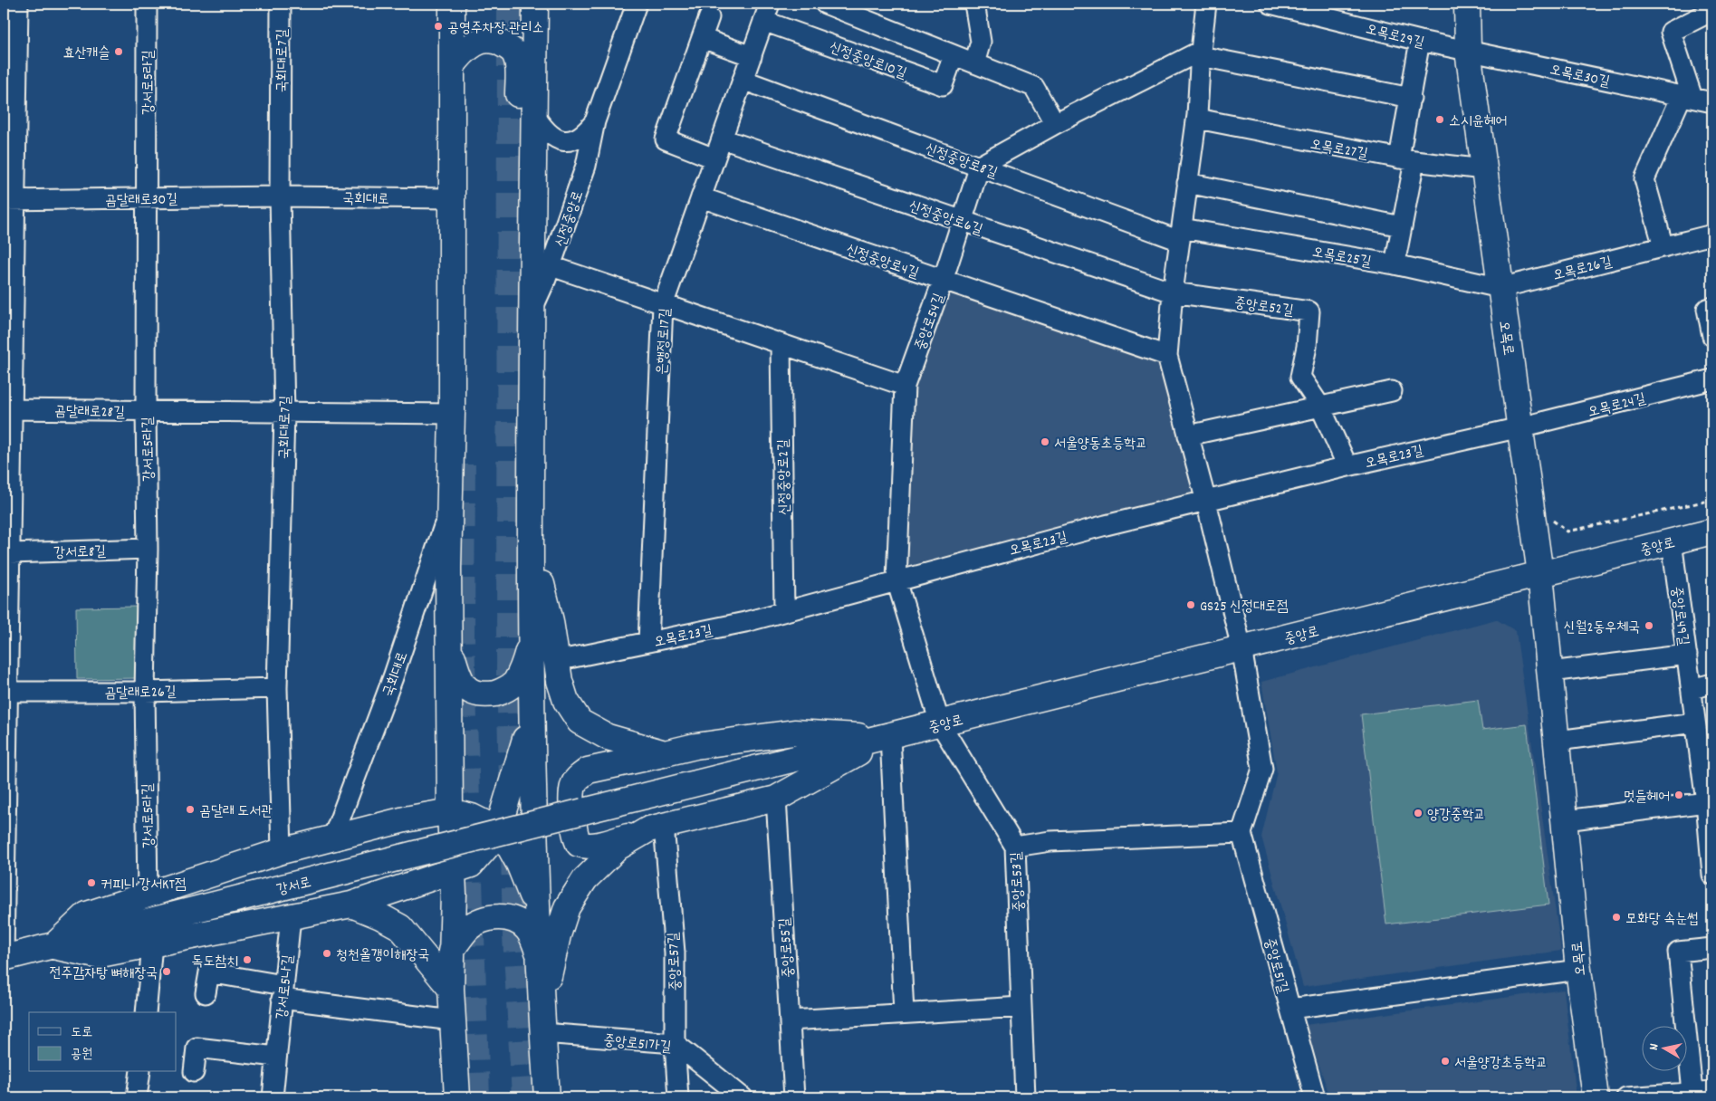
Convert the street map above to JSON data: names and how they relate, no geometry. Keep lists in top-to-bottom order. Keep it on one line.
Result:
{"streets":{"main road":["오목로","중앙로","강서로"],"street":["오목로29길","신정중앙로10길","국회대로7길","오목로30길","강서로5라길","오목로27길","신정중앙로8길","국회대로","곰달래로30길","신정중앙로6길","신정중앙로","오목로25길","신정중앙로4길","오목로26길","중앙로52길","중앙로54길","은행정로17길","오목로24길","곰달래로28길","오목로23길","신정중앙로2길","강서로8길","중앙로49길","곰달래로26길","중앙로53길","중앙로55길","중앙로57길","중앙로51길","강서로5나길","중앙로51가길"]},"crossings":[["오목로29길","오목로30길"],["오목로29길","오목로"],["신정중앙로10길","은행정로17길"],["국회대로7길","국회대로"],["국회대로7길","곰달래로30길"],["국회대로7길","곰달래로28길"],["국회대로7길","곰달래로26길"],["오목로30길","오목로"],["강서로5라길","곰달래로30길"],["강서로5라길","곰달래로28길"],["강서로5라길","강서로8길"],["강서로5라길","곰달래로26길"],["오목로27길","오목로"],["신정중앙로8길","오목로25길"],["신정중앙로8길","중앙로54길"],["신정중앙로8길","은행정로17길"],["국회대로","곰달래로30길"],["신정중앙로6길","중앙로52길"],["신정중앙로6길","중앙로54길"],["신정중앙로6길","은행정로17길"],["오목로25길","오목로26길"],["오목로25길","오목로"],["신정중앙로4길","중앙로54길"],["신정중앙로4길","은행정로17길"],["오목로26길","오목로"],["중앙로54길","오목로23길"],["중앙로54길","중앙로"],["중앙로54길","중앙로53길"],["오목로","오목로24길"],["오목로","오목로23길"],["오목로","중앙로"],["은행정로17길","오목로23길"],["오목로24길","오목로23길"],["오목로23길","신정중앙로2길"],["중앙로","중앙로49길"],["중앙로","중앙로53길"],["중앙로","강서로"],["중앙로57길","중앙로51가길"]],"places":["공영주차장 관리소","효산캐슬","소시윤헤어","서울양동초등학교","GS25 신정대로점","신월2동우체국","멋들헤어","곰달래 도서관","양강중학교","커피니 강서KT점","모화당 속눈썹","청천올갱이해장국","독도참치","전주감자탕 뼈해장국","서울양강초등학교"],"legend":["도로","공원"],"north":"left"}
